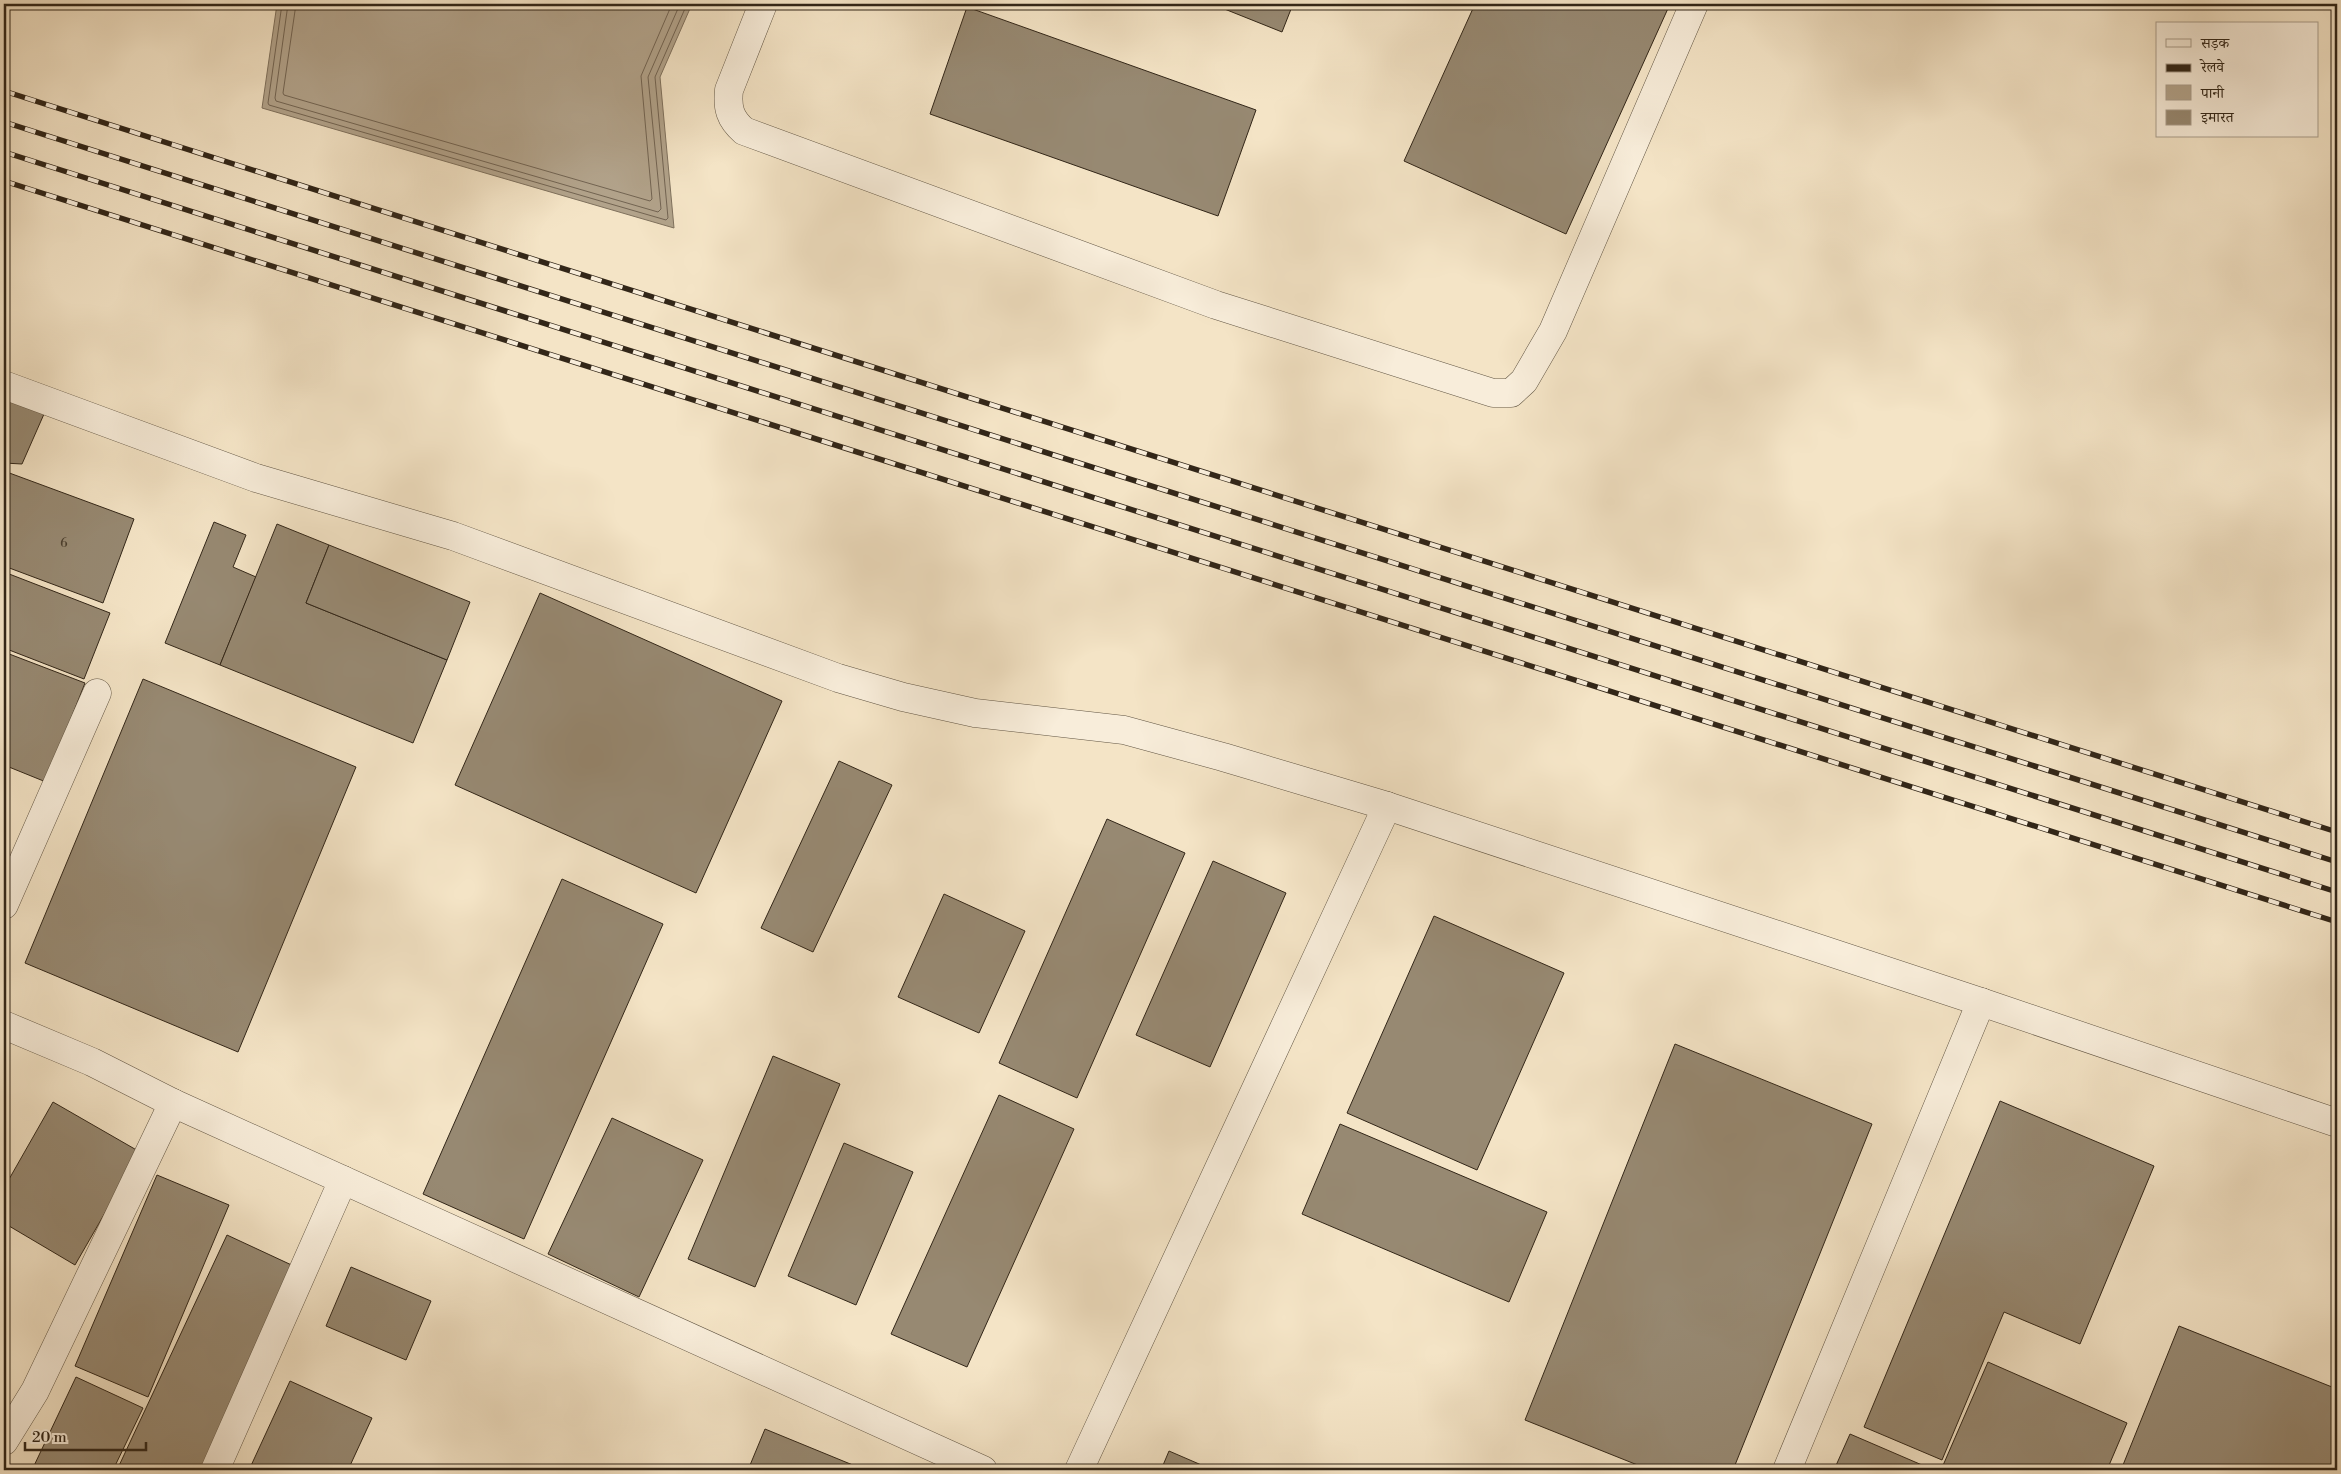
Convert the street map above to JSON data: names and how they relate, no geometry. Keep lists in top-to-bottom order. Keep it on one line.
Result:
{"house_numbers":["6"],"legend":["सड़क","रेलवे","पानी","इमारत"],"scale_bar":"20 m"}
